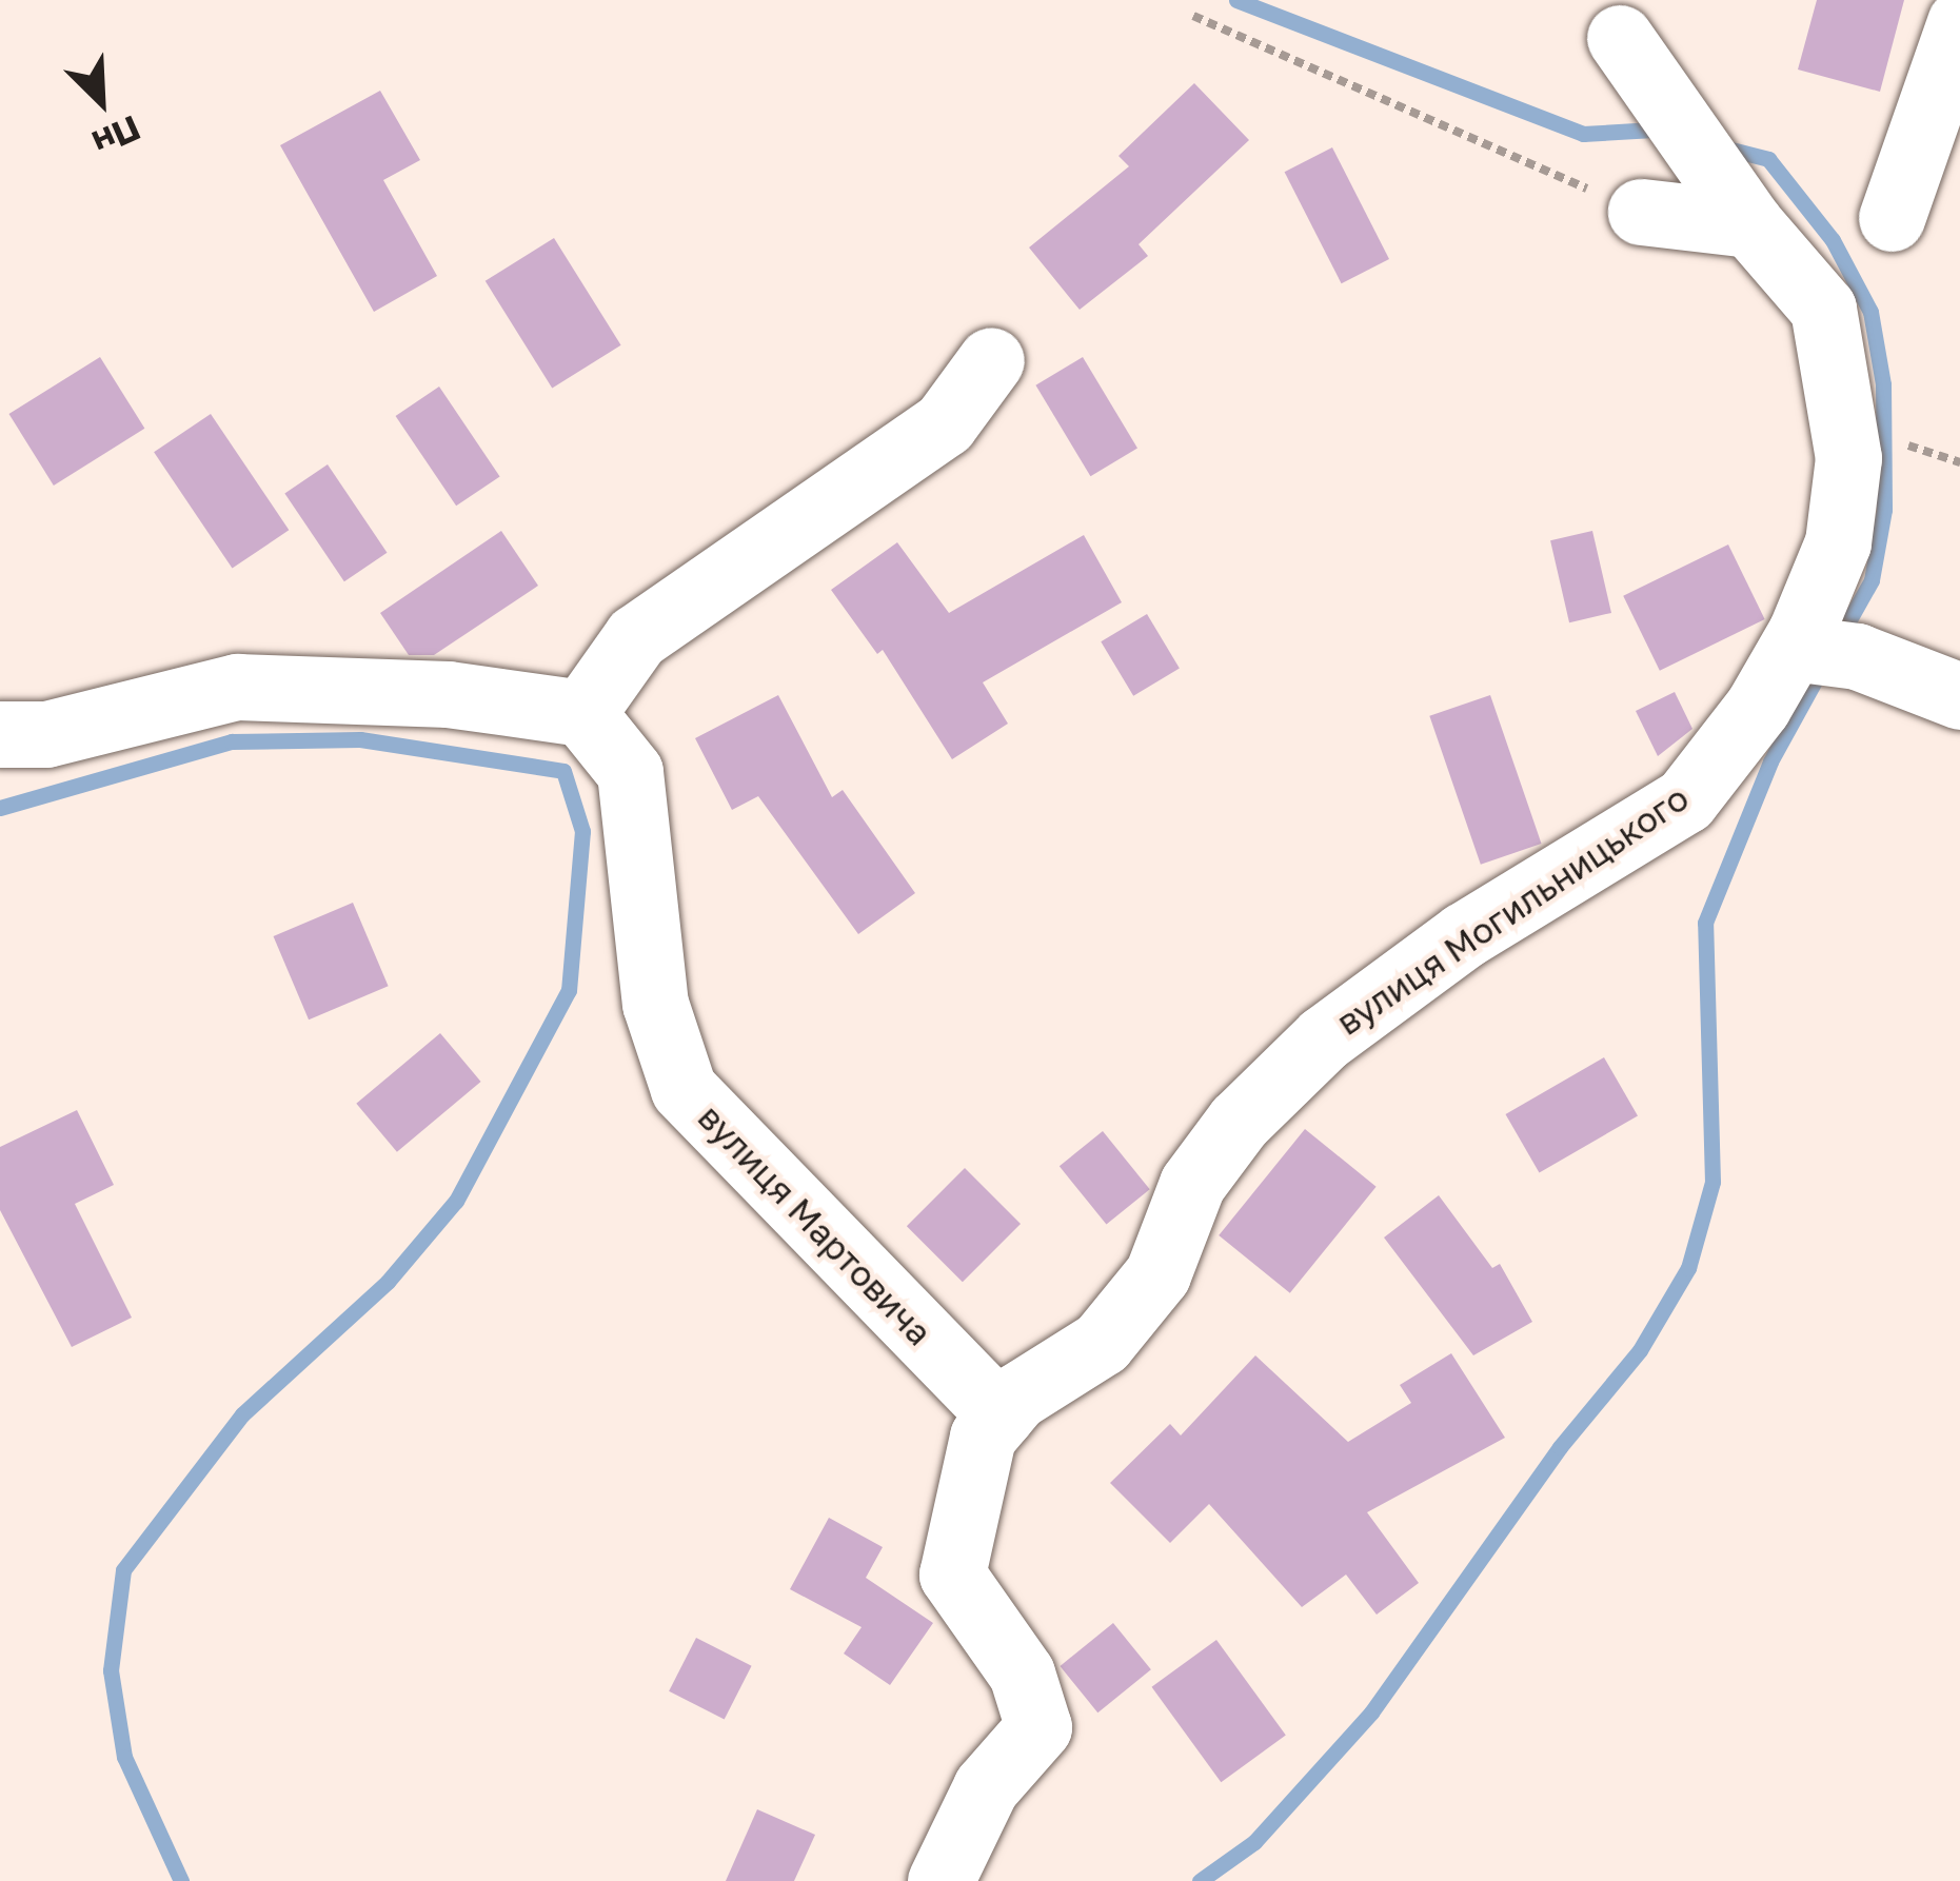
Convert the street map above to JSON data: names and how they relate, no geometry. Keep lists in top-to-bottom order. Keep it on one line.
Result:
{"streets":{"street":["вулиця Могильницького","вулиця Мартовича"]},"crossings":[["вулиця Могильницького","вулиця Мартовича"]],"north":"bottom right"}
